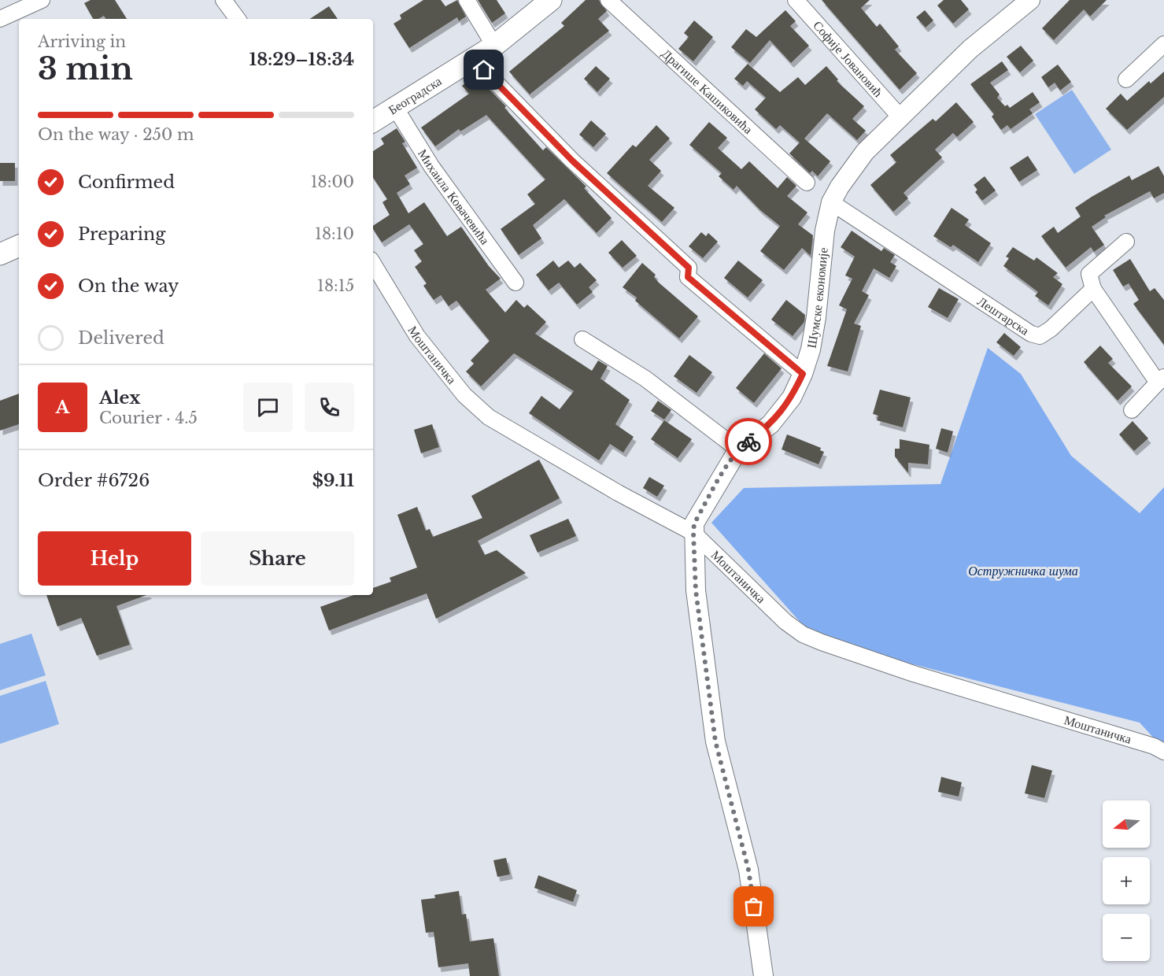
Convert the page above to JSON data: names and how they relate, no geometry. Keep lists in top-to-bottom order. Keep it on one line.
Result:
{"streets":{"main road":["Београдска"],"street":["Софије Јовановић","Драгише Кашиковића","Михаила Ковачевића","Шумске економије","Лештарска","Моштаничка"]},"crossings":[["Софије Јовановић","Шумске економије"],["Београдска","Михаила Ковачевића"],["Шумске економије","Лештарска"],["Шумске економије","Моштаничка"]],"parks":["Остружничка шума"],"north":"left","page":{"heading":["3 min","Arriving in","18:29–18:34"],"panel":["Alex","Courier · 4.5","Order #6726","$9.11"],"bar":"On the way · 250 m","list":[["Confirmed","18:00"],["Preparing","18:10"],["On the way","18:15"],"Delivered"],"round":"A","buttons":["Help","Share"],"map_buttons":["+","−"]}}
